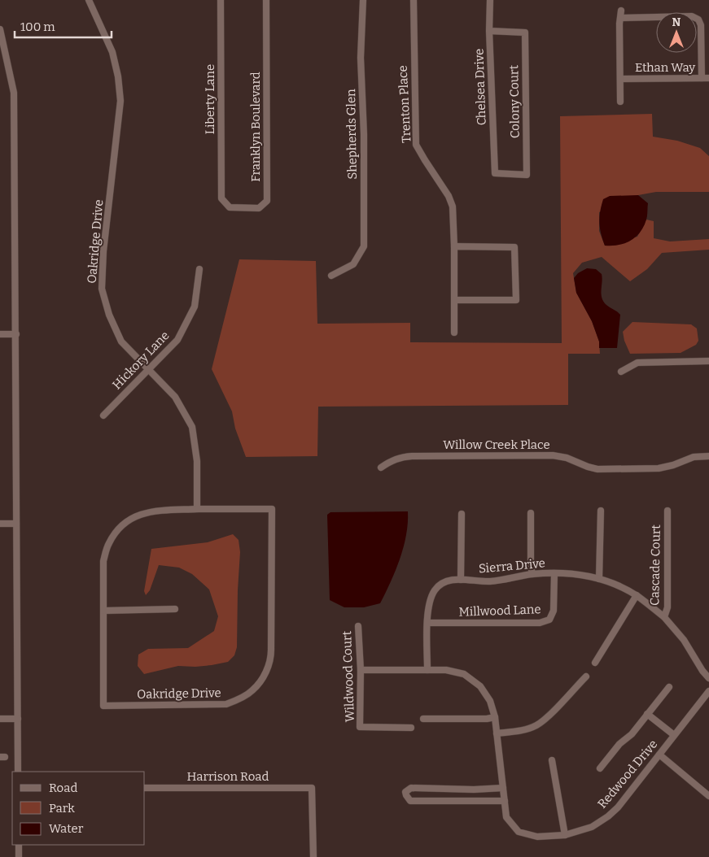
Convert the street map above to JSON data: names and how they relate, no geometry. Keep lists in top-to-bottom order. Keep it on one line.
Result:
{"streets":{"street":["Ethan Way","Chelsea Drive","Liberty Lane","Colony Court","Trenton Place","Franklyn Boulevard","Shepherds Glen","Oakridge Drive","Hickory Lane","Willow Creek Place","Cascade Court","Sierra Drive","Millwood Lane","Wildwood Court","Redwood Drive","Harrison Road"]},"crossings":[["Chelsea Drive","Colony Court"],["Liberty Lane","Franklyn Boulevard"],["Oakridge Drive","Hickory Lane"],["Cascade Court","Sierra Drive"],["Sierra Drive","Millwood Lane"]],"legend":["Road","Park","Water"],"scale_bar":"100 m","north":"top"}
